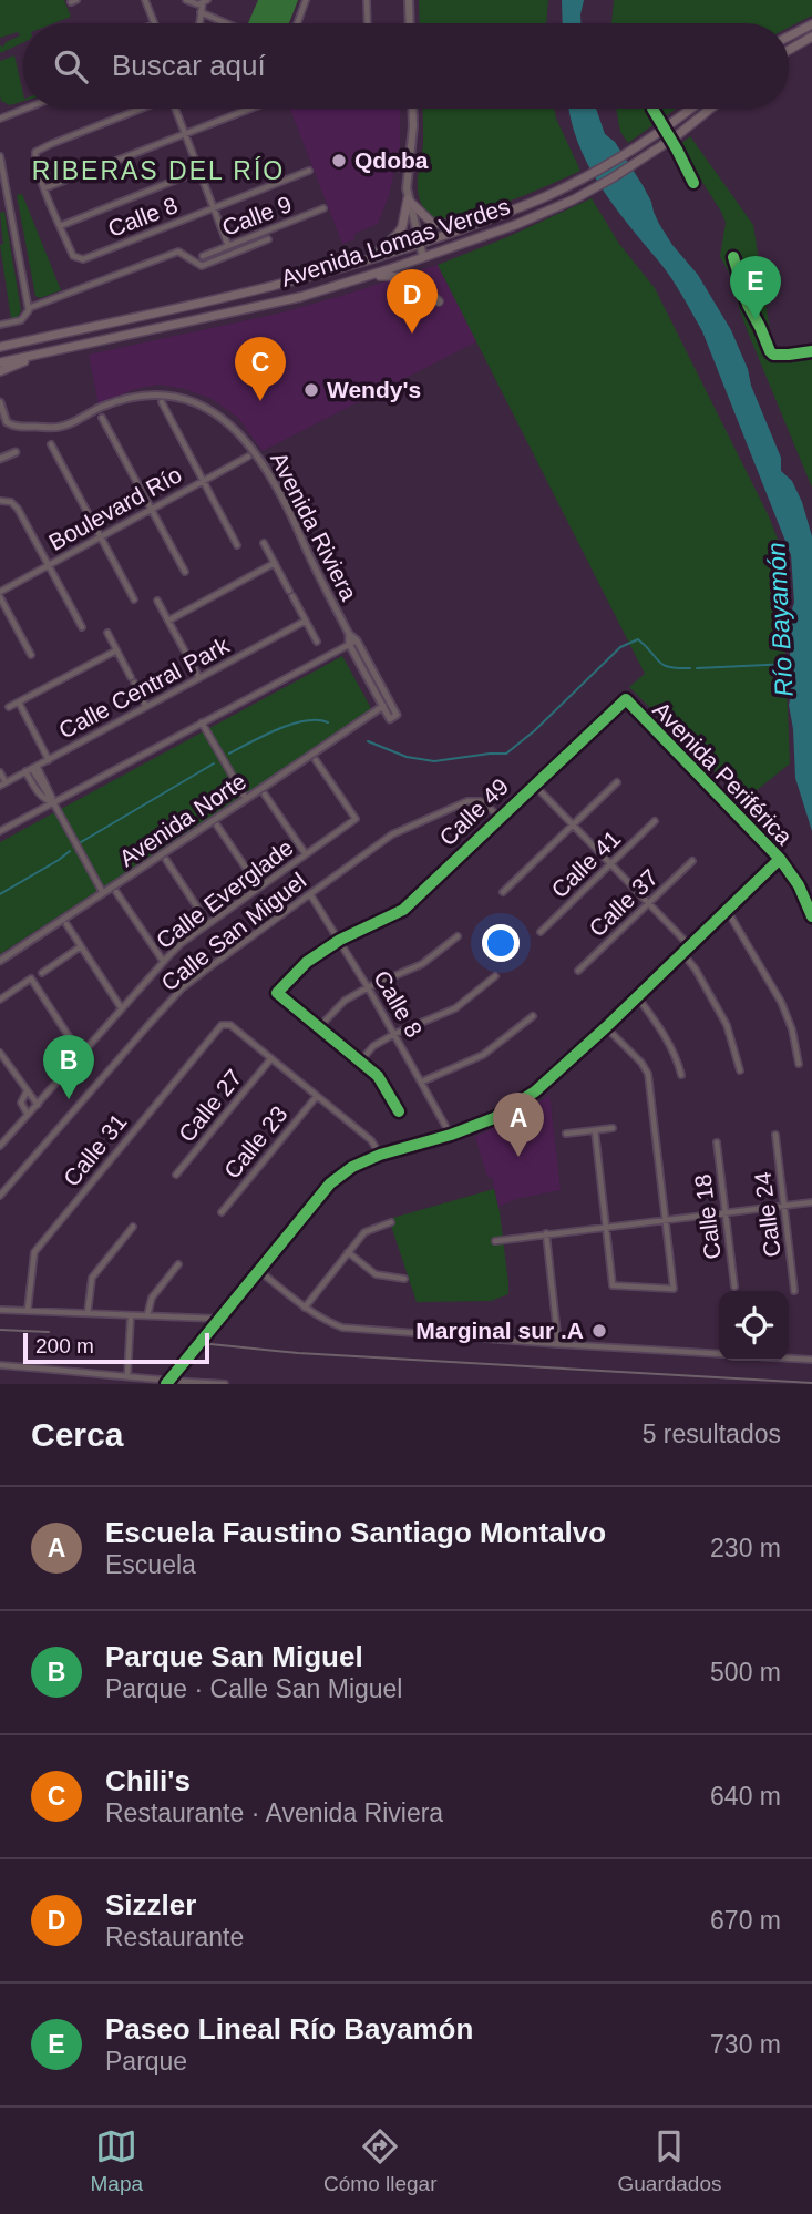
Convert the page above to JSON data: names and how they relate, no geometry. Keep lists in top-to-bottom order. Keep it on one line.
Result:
{"streets":{"highway":["Avenida Lomas Verdes"],"street":["Calle 9","Calle 8","Boulevard Río","Avenida Riviera","Calle Central Park","Avenida Periférica","Calle 49","Avenida Norte","Calle 41","Calle Everglade","Calle 37","Calle San Miguel","Calle 27","Calle 23","Calle 31","Calle 24","Calle 18"]},"crossings":[["Calle 8","Calle 49"],["Calle 8","Calle San Miguel"],["Avenida Riviera","Avenida Norte"],["Avenida Periférica","Calle 49"],["Calle 49","Calle San Miguel"],["Calle 27","Calle 31"]],"districts":["RIBERAS DEL RÍO"],"water":["Río Bayamón"],"places":["Qdoba","Wendy's","Marginal sur .A"],"scale_bar":"200 m","page":{"search":"Buscar aquí","pins":["E","D","C","B","A"],"scale":"200 m","heading":["Cerca","5 resultados"],"list":[{"mark":"A","name":"Escuela Faustino Santiago Montalvo","note":"Escuela","value":"230 m"},{"mark":"B","name":"Parque San Miguel","note":"Parque · Calle San Miguel","value":"500 m"},{"mark":"C","name":"Chili's","note":"Restaurante · Avenida Riviera","value":"640 m"},{"mark":"D","name":"Sizzler","note":"Restaurante","value":"670 m"},{"mark":"E","name":"Paseo Lineal Río Bayamón","note":"Parque","value":"730 m"}],"nav":["Mapa","Cómo llegar","Guardados"]}}
